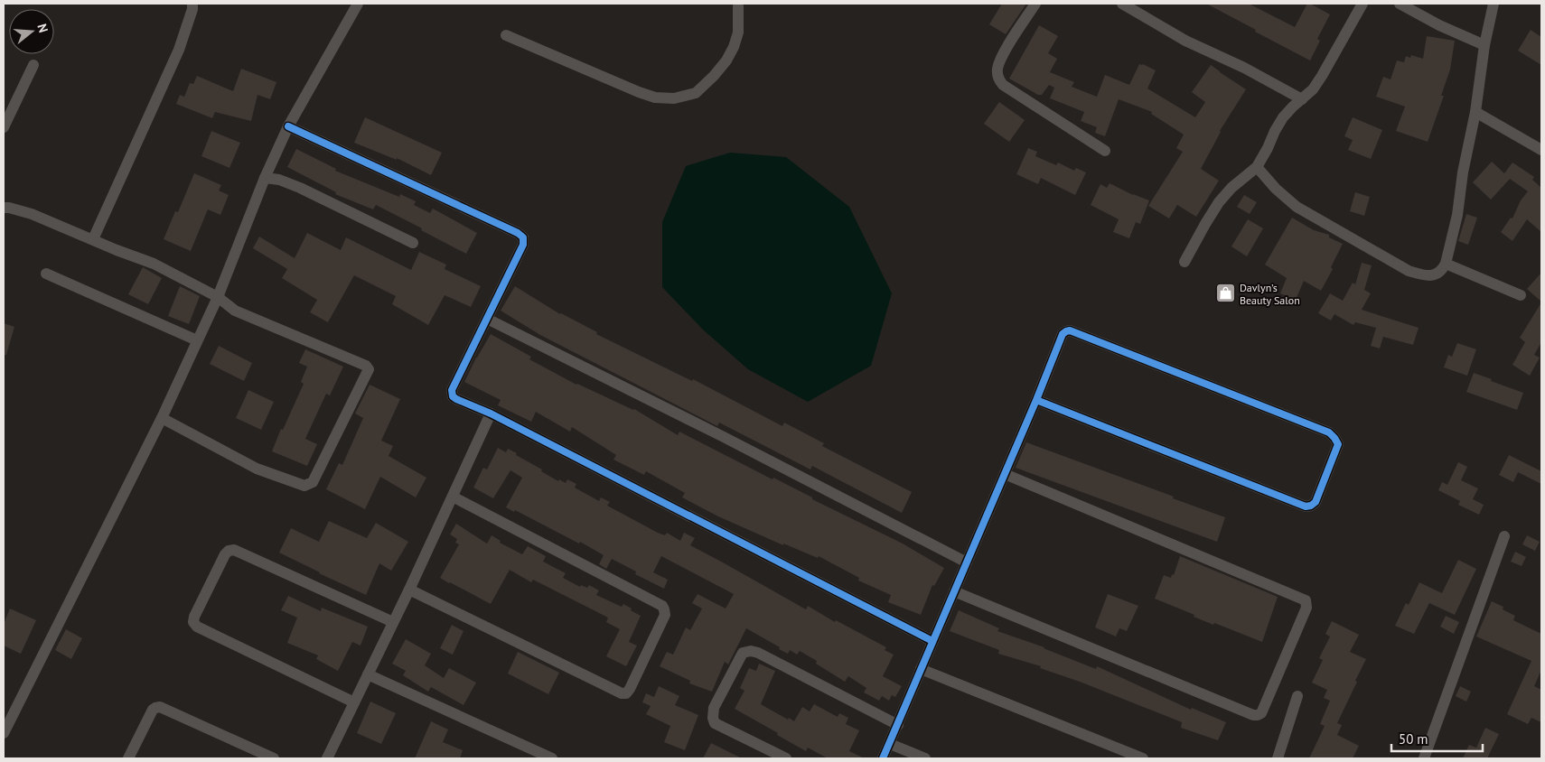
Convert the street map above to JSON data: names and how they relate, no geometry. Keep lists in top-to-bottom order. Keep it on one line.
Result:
{"places":{"shop":["Davlyn’s Beauty Salon"]},"scale_bar":"50 m","north":"right"}
